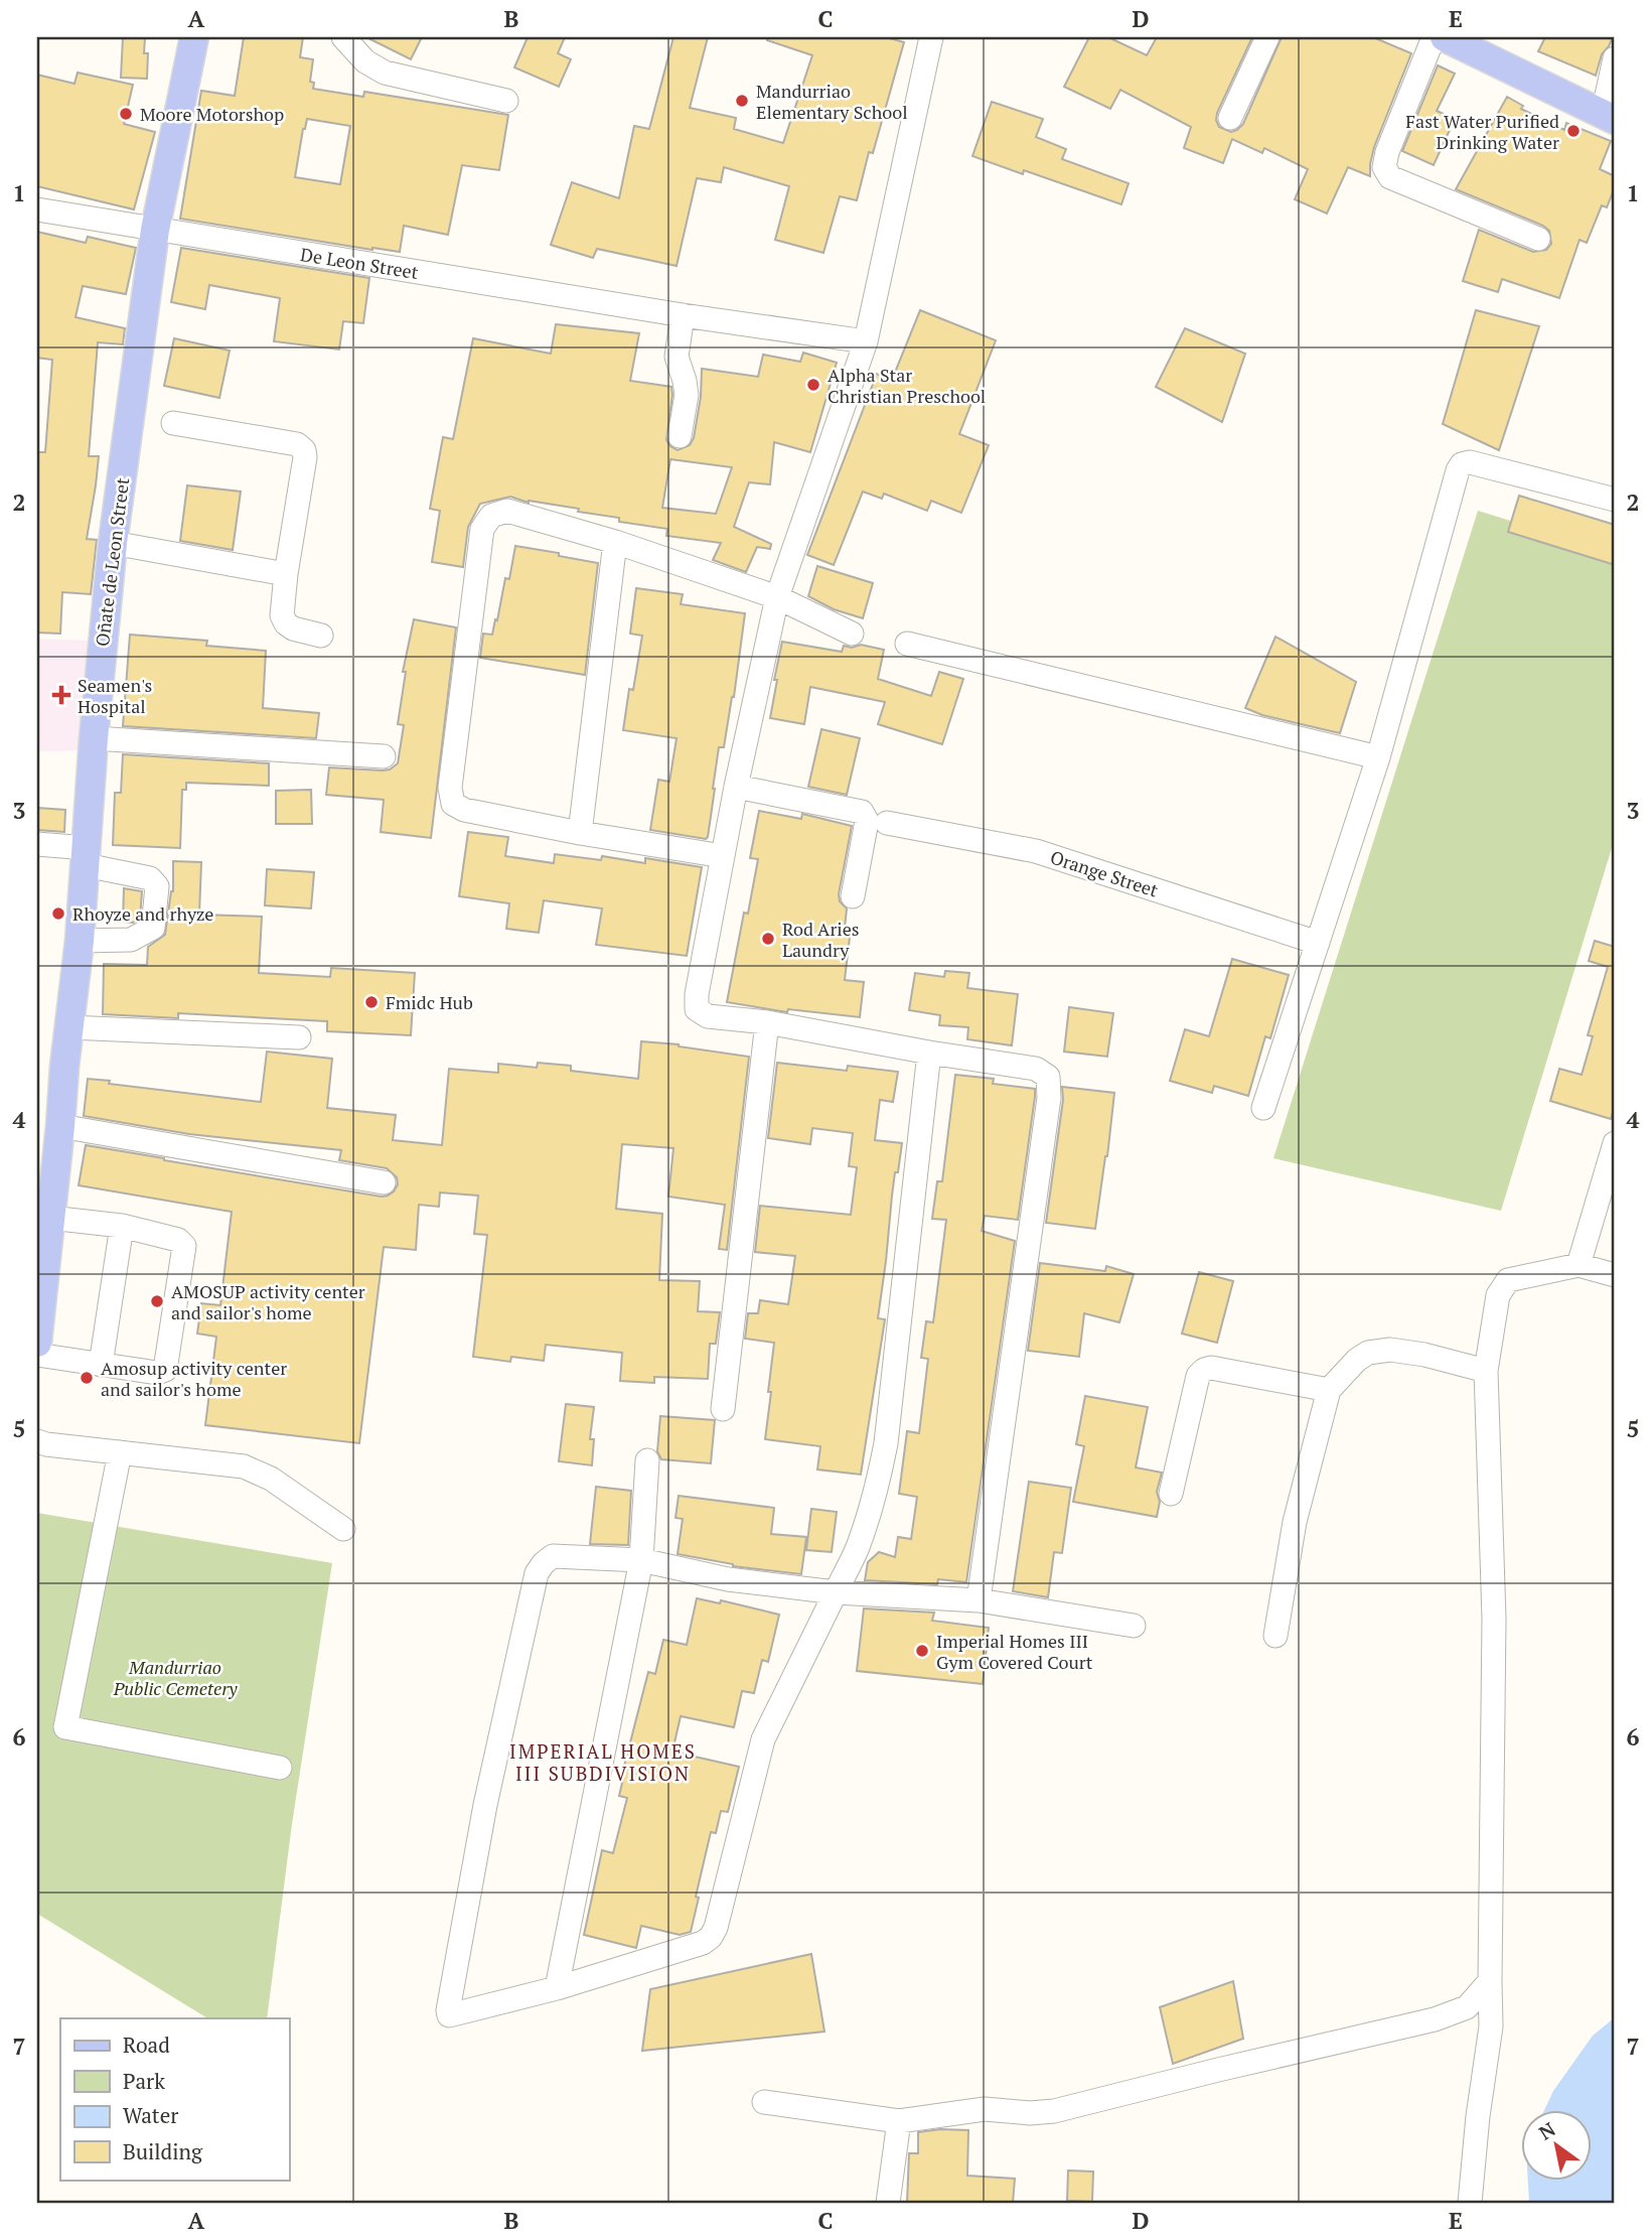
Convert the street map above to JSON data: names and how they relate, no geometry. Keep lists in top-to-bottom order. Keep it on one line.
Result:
{"streets":{"main road":["Oñate de Leon Street"],"street":["De Leon Street","Orange Street"]},"crossings":[["De Leon Street","Oñate de Leon Street"]],"districts":["IMPERIAL HOMES III SUBDIVISION"],"parks":["Mandurriao Public Cemetery"],"places":{"other":["Mandurriao Elementary School","Moore Motorshop","Fast Water Purified Drinking Water","Alpha Star Christian Preschool","Rhoyze and rhyze","Rod Aries Laundry","Fmidc Hub","AMOSUP activity center and sailor's home","Amosup activity center and sailor's home","Imperial Homes III Gym Covered Court"],"health":["Seamen's Hospital"]},"legend":["Road","Park","Water","Building"],"north":"top left","grid":{"columns":["A","B","C","D","E"],"rows":["1","2","3","4","5","6","7"]}}
